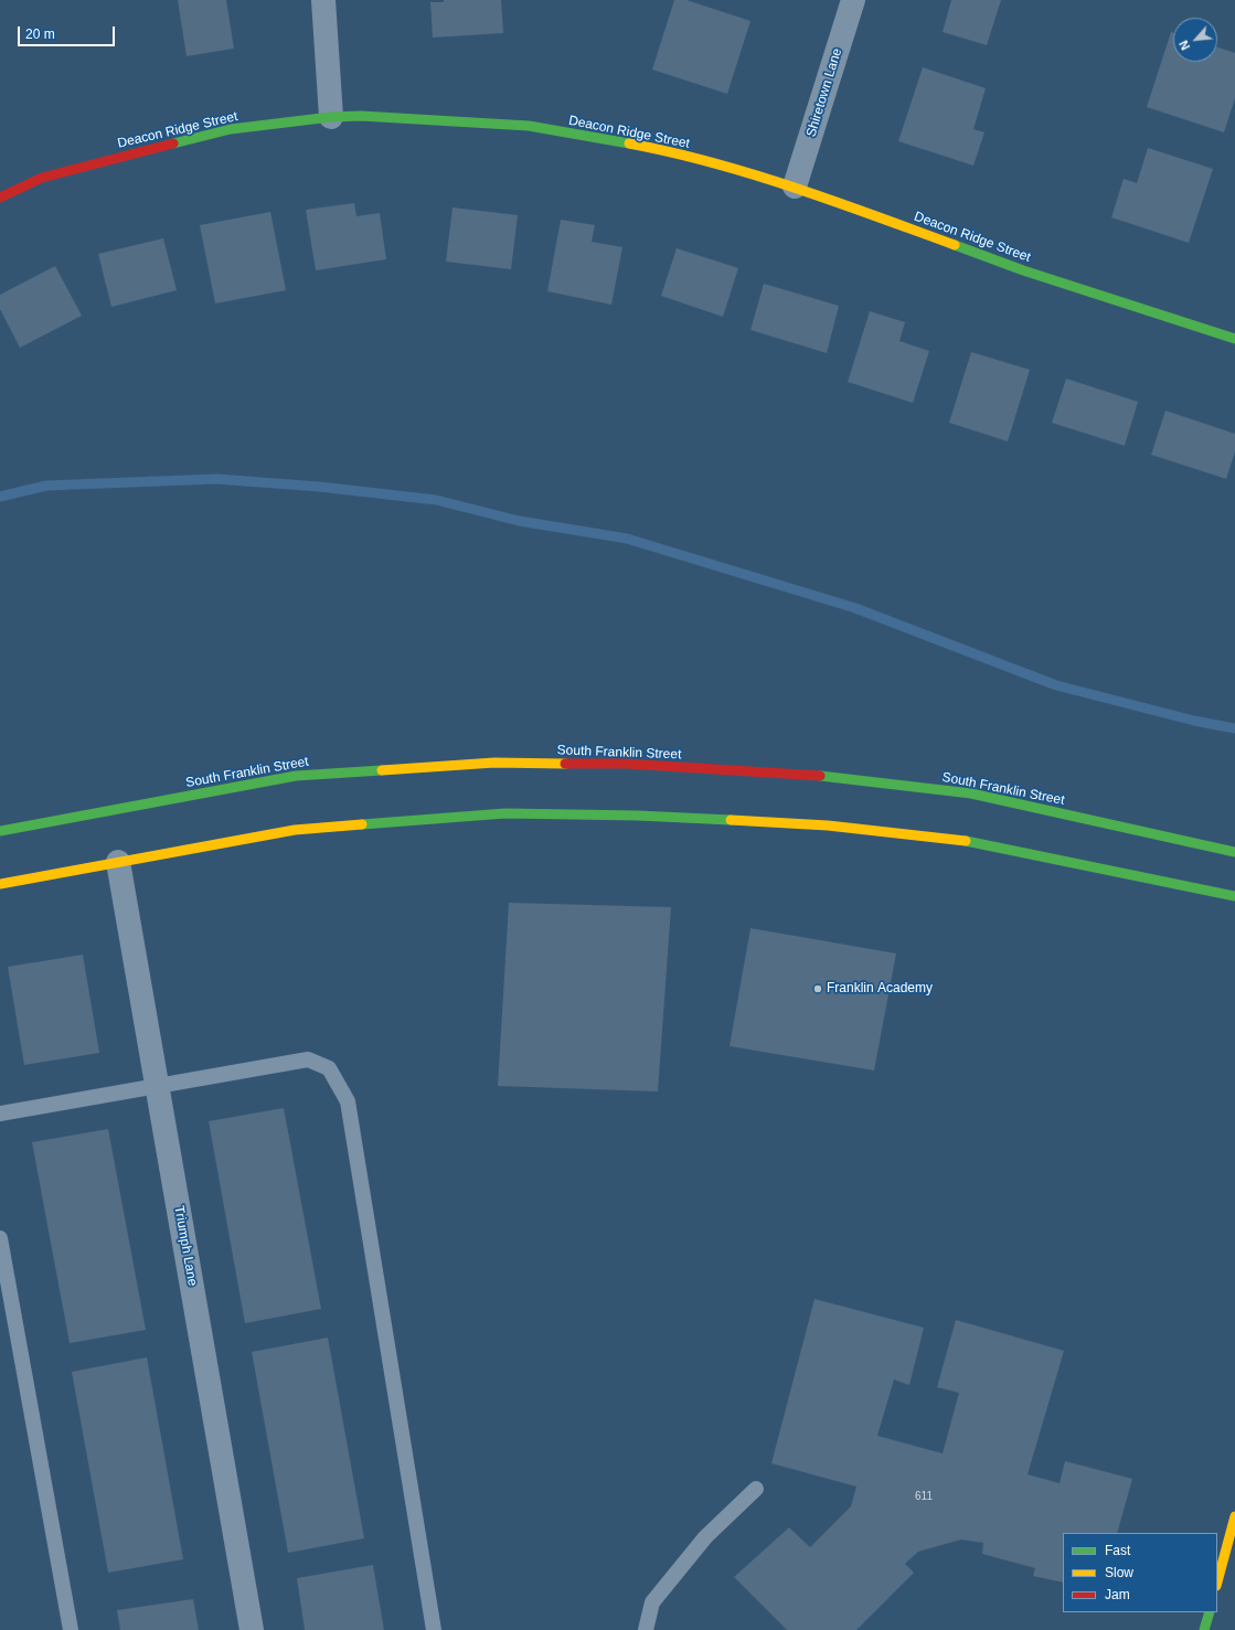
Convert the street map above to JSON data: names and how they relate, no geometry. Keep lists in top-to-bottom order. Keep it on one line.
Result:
{"streets":{"street":["Shiretown Lane","Deacon Ridge Street","South Franklin Street","Triumph Lane"]},"crossings":[["Shiretown Lane","Deacon Ridge Street"]],"places":["Franklin Academy"],"house_numbers":["611"],"legend":["Fast","Slow","Jam"],"scale_bar":"20 m","north":"bottom left"}
